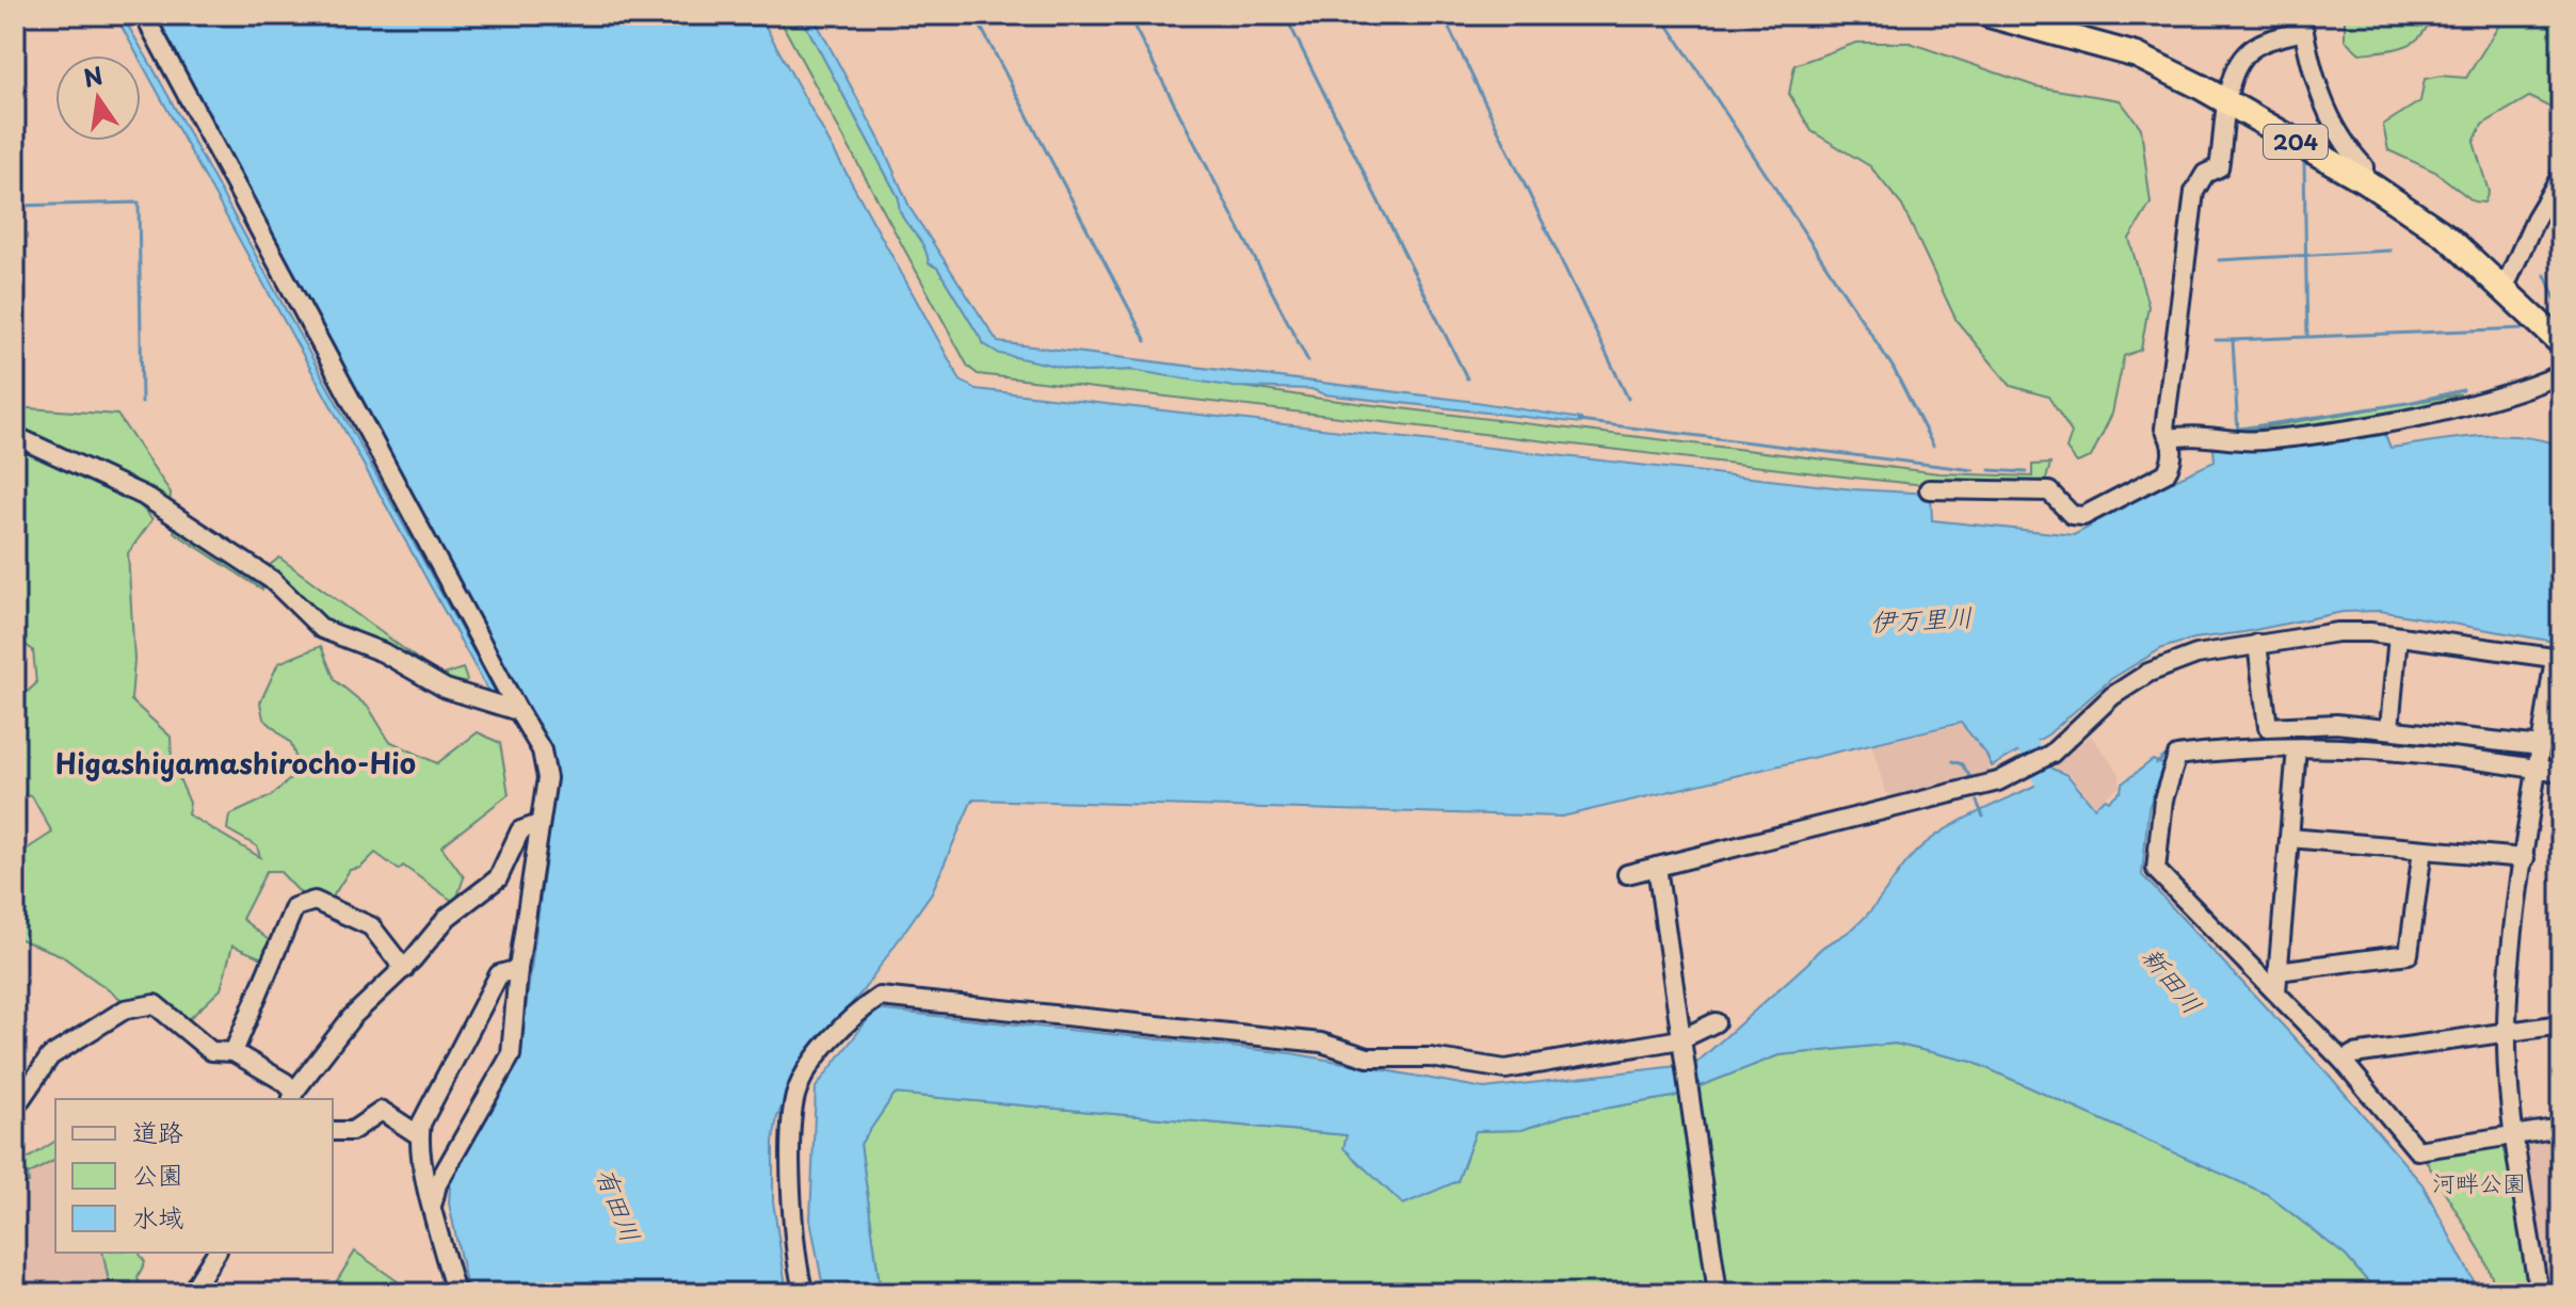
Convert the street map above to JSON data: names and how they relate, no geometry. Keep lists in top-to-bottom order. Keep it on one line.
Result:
{"streets":{"highway":["204"]},"districts":["Higashiyamashirocho-Hio"],"water":["伊万里川","新田川","有田川"],"parks":["河畔公園"],"legend":["道路","公園","水域"],"north":"top"}
